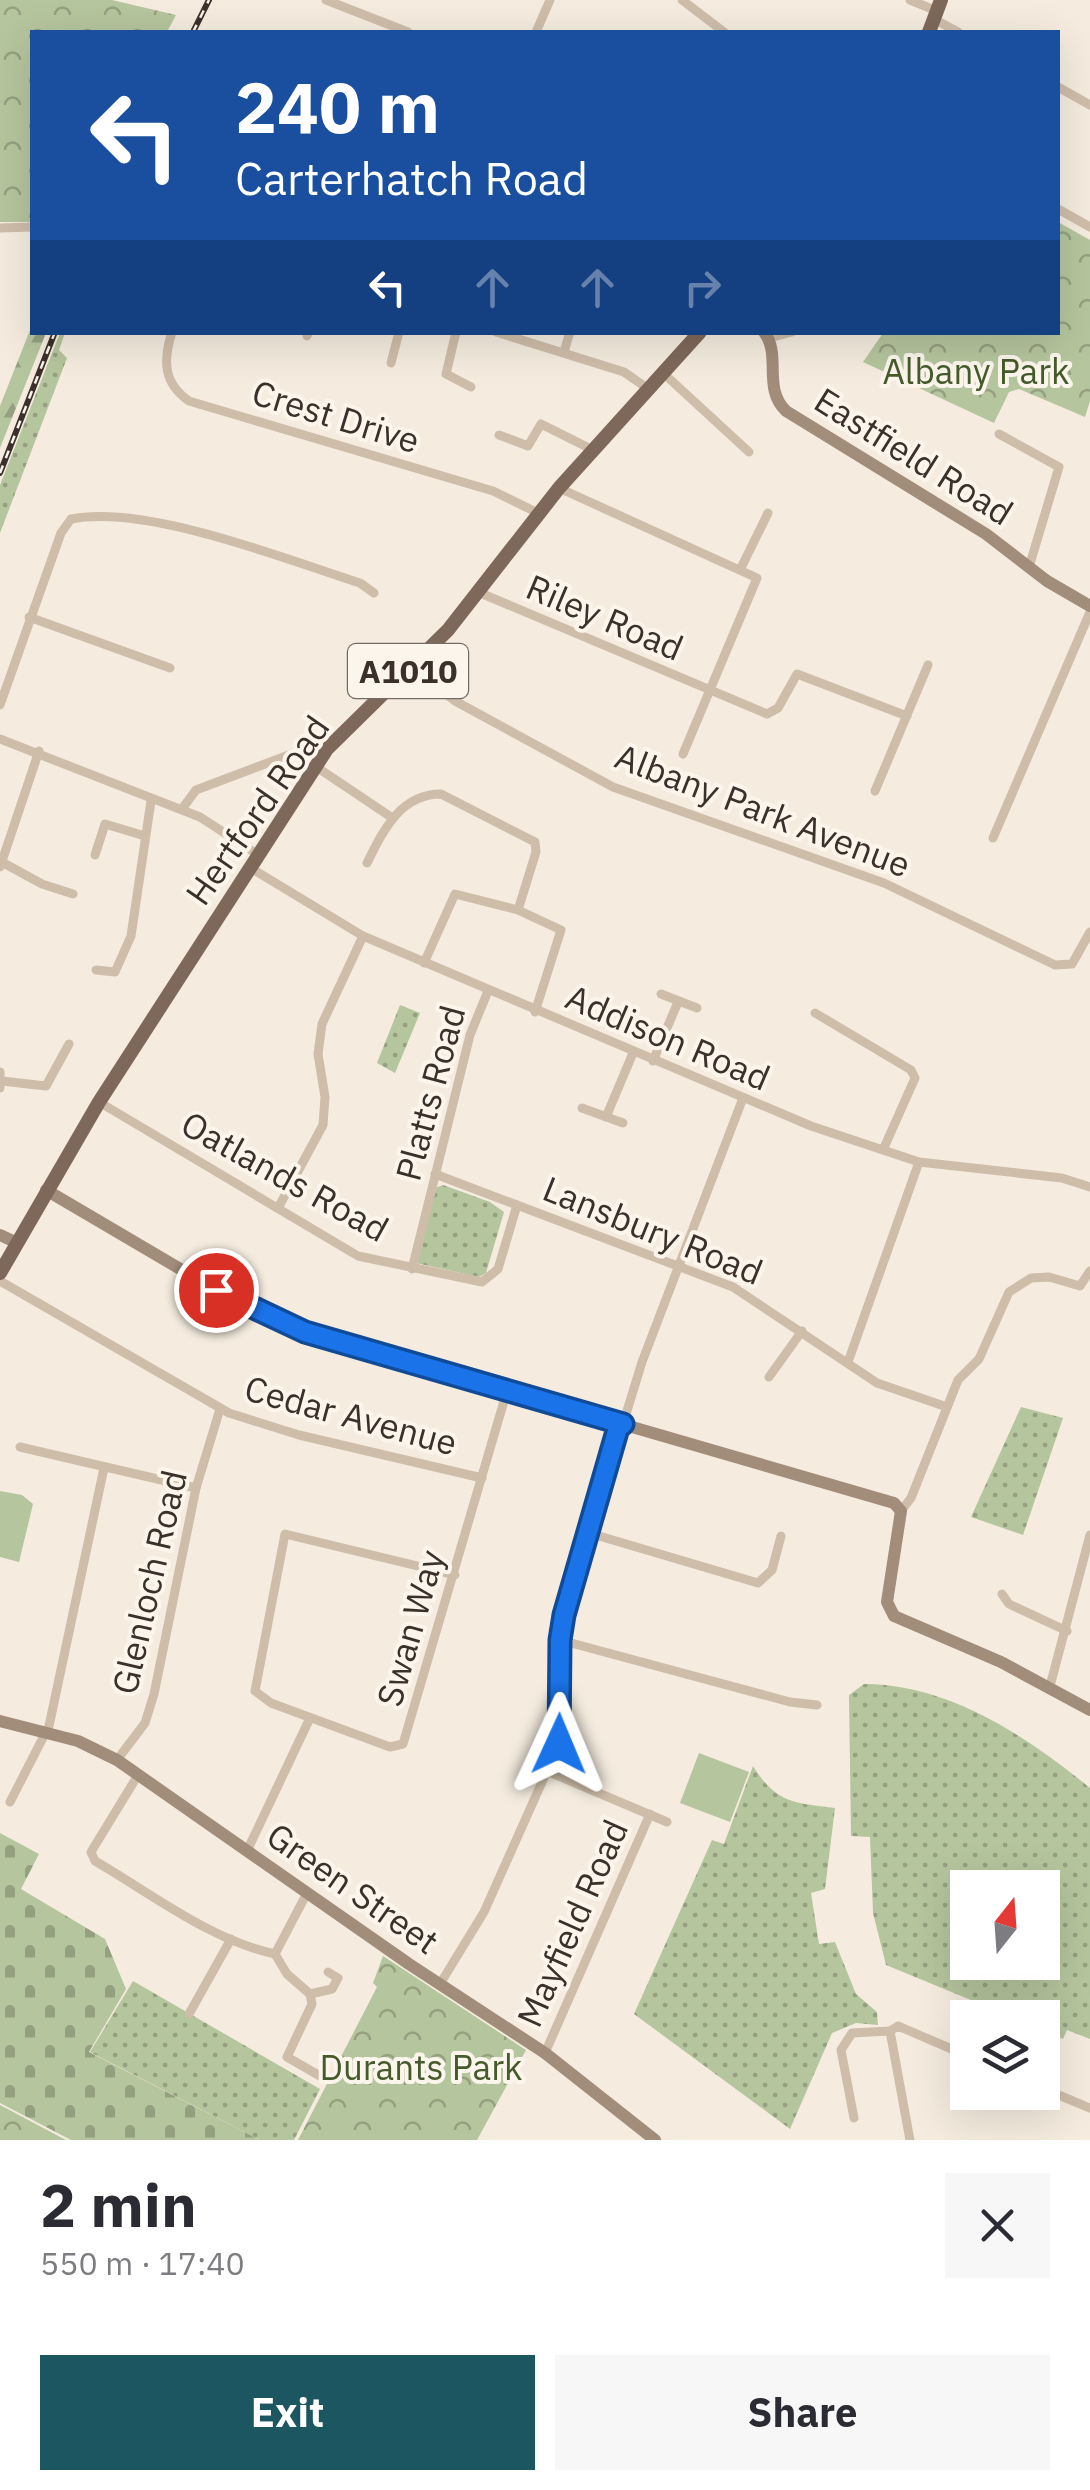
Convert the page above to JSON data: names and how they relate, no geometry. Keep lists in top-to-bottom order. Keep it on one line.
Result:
{"streets":{"main road":["A1010","Hertford Road"],"street":["Crest Drive","Eastfield Road","Riley Road","Albany Park Avenue","Addison Road","Platts Road","Oatlands Road","Lansbury Road","Cedar Avenue","Glenloch Road","Swan Way","Green Street","Mayfield Road"]},"crossings":[["Crest Drive","Hertford Road"],["Riley Road","Hertford Road"],["Hertford Road","Albany Park Avenue"],["Hertford Road","Addison Road"],["Hertford Road","Oatlands Road"],["Hertford Road","Cedar Avenue"],["Addison Road","Platts Road"],["Platts Road","Oatlands Road"],["Platts Road","Lansbury Road"],["Oatlands Road","Lansbury Road"],["Cedar Avenue","Glenloch Road"],["Cedar Avenue","Swan Way"],["Glenloch Road","Green Street"],["Green Street","Mayfield Road"]],"parks":["Albany Park","Durants Park"],"north":"top","page":{"turn":["240 m","Carterhatch Road"],"heading":["2 min","550 m · 17:40"],"buttons":["Exit","Share"]}}
